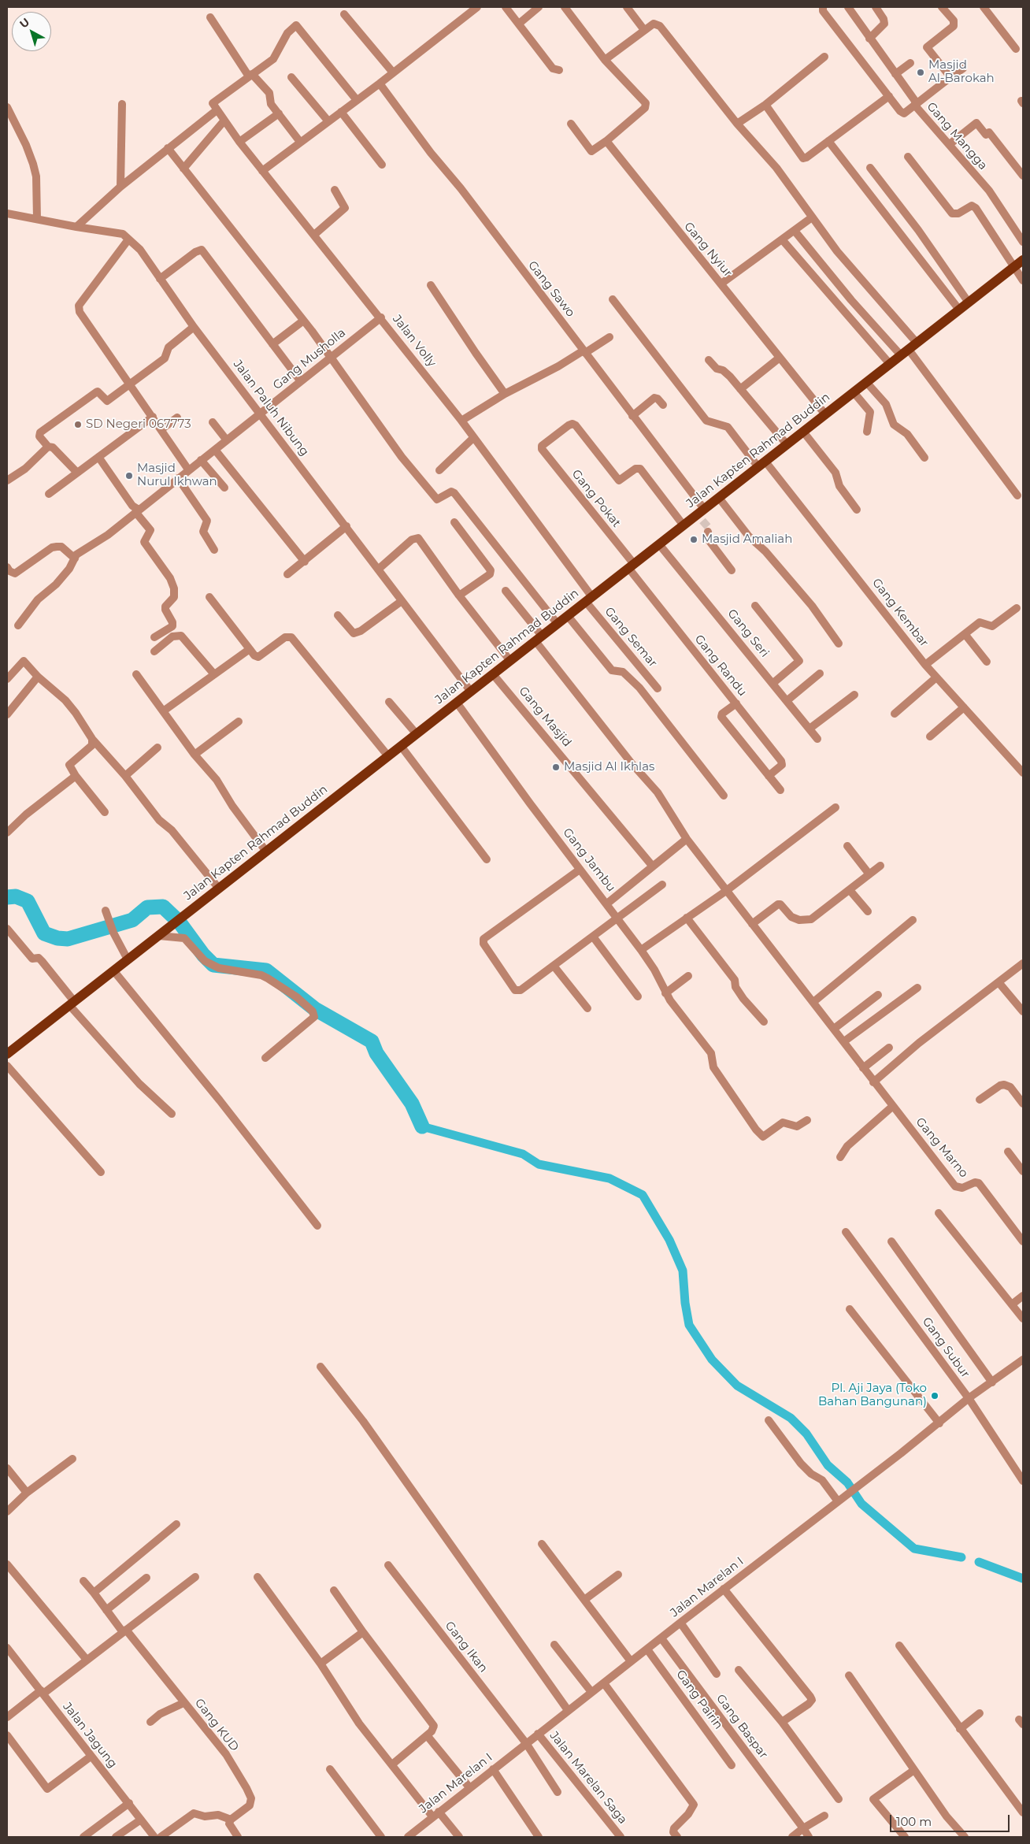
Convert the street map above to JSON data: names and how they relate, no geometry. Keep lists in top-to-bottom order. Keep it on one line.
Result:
{"streets":{"main road":["Jalan Kapten Rahmad Buddin"],"street":["Gang Mangga","Gang Nyiur","Gang Sawo","Jalan Volly","Gang Musholla","Jalan Paluh Nibung","Gang Pokat","Gang Kembar","Gang Seri","Gang Semar","Gang Randu","Gang Masjid","Gang Jambu","Gang Marno","Gang Subur","Jalan Marelan I","Gang Ikan","Gang Pairin","Gang KUD","Gang Baspar","Jalan Jagung","Jalan Marelan Saga"]},"crossings":[["Gang Nyiur","Jalan Kapten Rahmad Buddin"],["Gang Sawo","Jalan Kapten Rahmad Buddin"],["Jalan Volly","Gang Musholla"],["Jalan Volly","Jalan Kapten Rahmad Buddin"],["Jalan Volly","Gang Semar"],["Gang Musholla","Jalan Paluh Nibung"],["Jalan Paluh Nibung","Jalan Kapten Rahmad Buddin"],["Jalan Kapten Rahmad Buddin","Gang Pokat"],["Jalan Kapten Rahmad Buddin","Gang Kembar"],["Jalan Kapten Rahmad Buddin","Gang Seri"],["Jalan Kapten Rahmad Buddin","Gang Semar"],["Jalan Kapten Rahmad Buddin","Gang Randu"],["Jalan Kapten Rahmad Buddin","Gang Masjid"],["Jalan Kapten Rahmad Buddin","Gang Jambu"],["Jalan Kapten Rahmad Buddin","Gang Marno"],["Gang Pokat","Gang Randu"],["Gang Subur","Jalan Marelan I"],["Jalan Marelan I","Gang Ikan"],["Jalan Marelan I","Gang Pairin"],["Jalan Marelan I","Gang Baspar"],["Jalan Marelan I","Jalan Marelan Saga"]],"places":["Masjid Al-Barokah","SD Negeri 067773","Masjid Nurul Ikhwan","Masjid Amaliah","Masjid Al Ikhlas","Pl. Aji Jaya (Toko Bahan Bangunan)"],"scale_bar":"100 m","north":"top left"}
